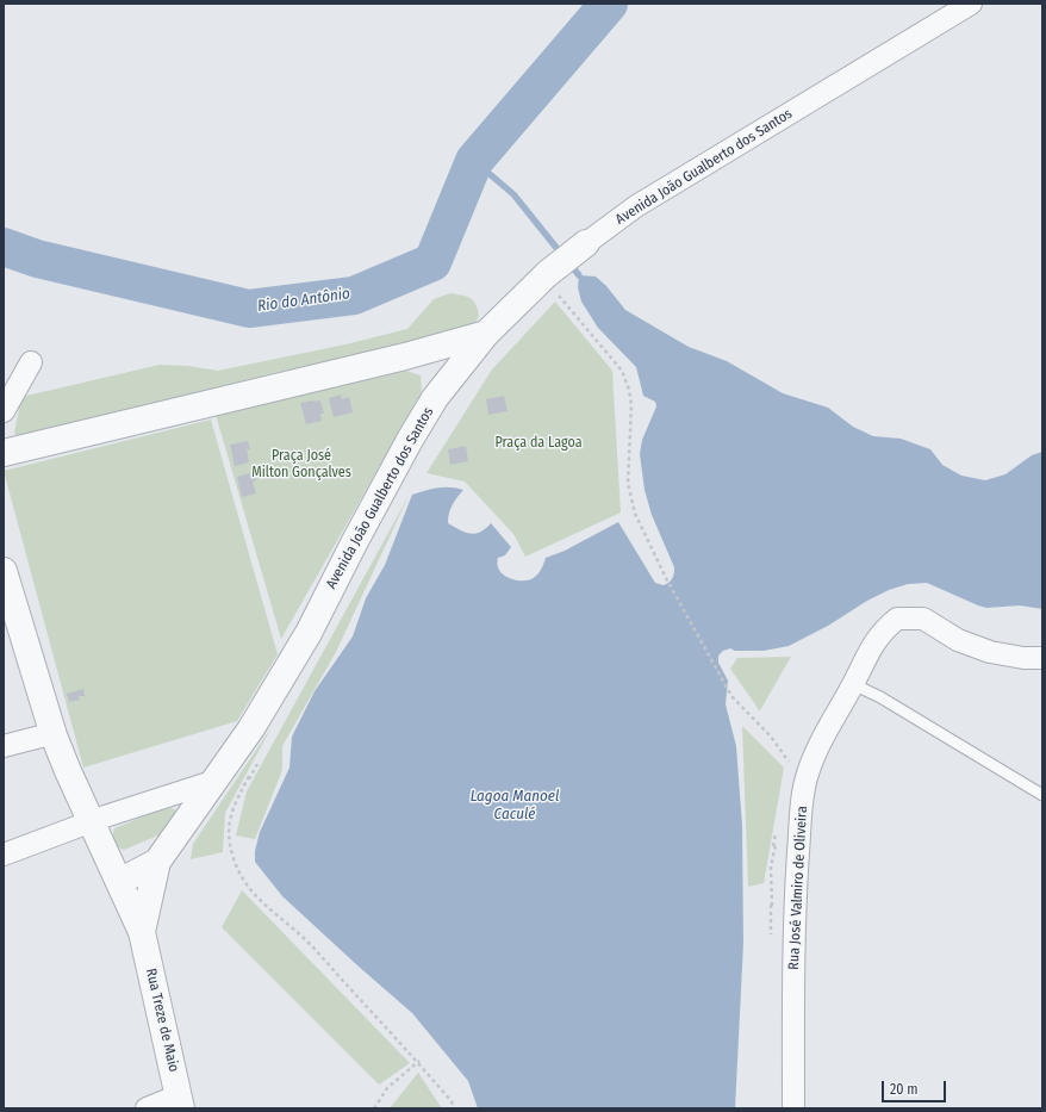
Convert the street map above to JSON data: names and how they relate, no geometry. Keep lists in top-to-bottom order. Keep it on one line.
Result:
{"streets":{"street":["Avenida João Gualberto dos Santos","Rua José Valmiro de Oliveira","Rua Treze de Maio"]},"water":["Rio do Antônio","Lagoa Manoel Caculé"],"parks":["Praça da Lagoa","Praça José Milton Gonçalves"],"scale_bar":"20 m"}
